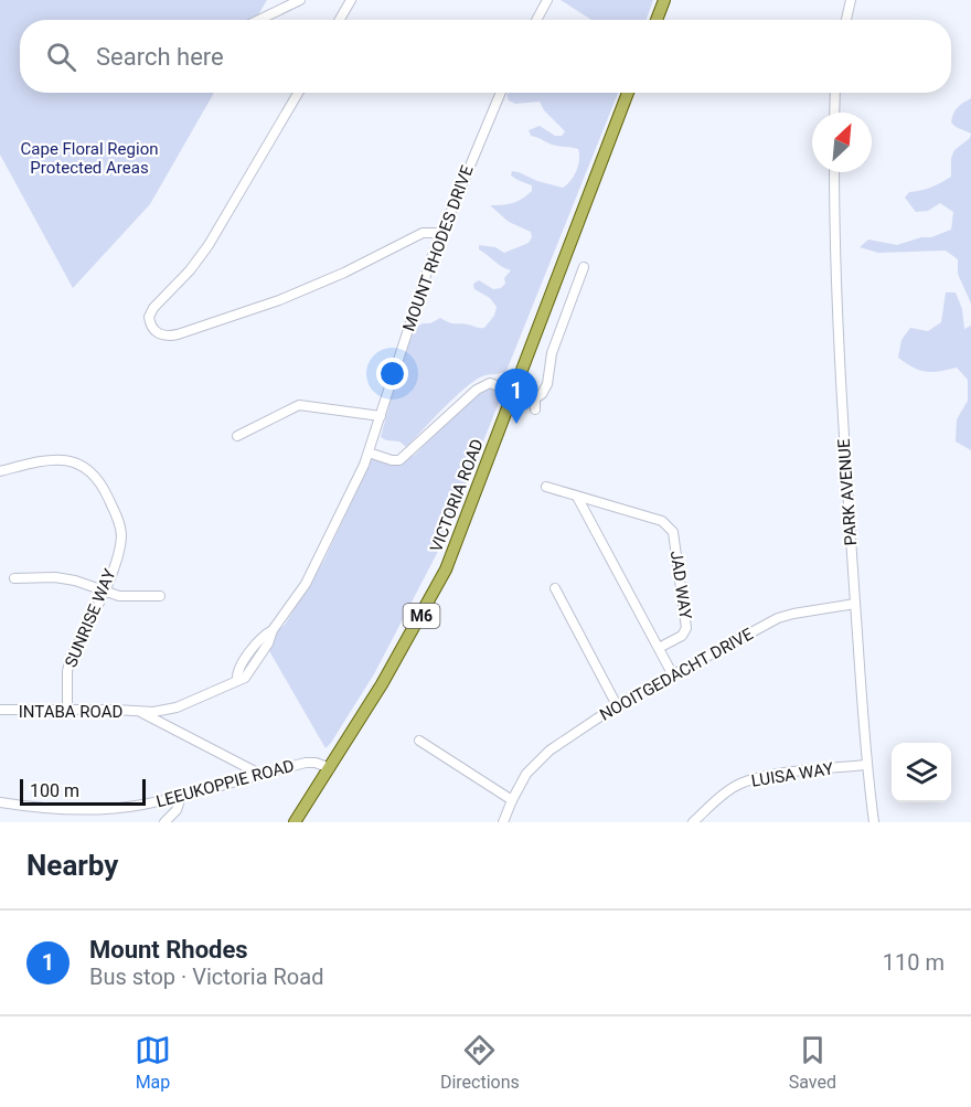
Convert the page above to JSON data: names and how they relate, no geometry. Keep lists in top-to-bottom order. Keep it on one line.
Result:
{"streets":{"main road":["VICTORIA ROAD","M6"],"street":["MOUNT RHODES DRIVE","PARK AVENUE","JAD WAY","SUNRISE WAY","NOOITGEDACHT DRIVE","INTABA ROAD","LUISA WAY","LEEUKOPPIE ROAD"]},"crossings":[["MOUNT RHODES DRIVE","INTABA ROAD"],["PARK AVENUE","NOOITGEDACHT DRIVE"],["PARK AVENUE","LUISA WAY"],["VICTORIA ROAD","LEEUKOPPIE ROAD"],["SUNRISE WAY","INTABA ROAD"],["INTABA ROAD","LEEUKOPPIE ROAD"]],"parks":["Cape Floral Region Protected Areas"],"scale_bar":"100 m","north":"top right","page":{"search":"Search here","pins":"1","scale":"100 m","heading":"Nearby","list":[{"mark":"1","name":"Mount Rhodes","note":"Bus stop · Victoria Road","value":"110 m"}],"nav":["Map","Directions","Saved"]}}
